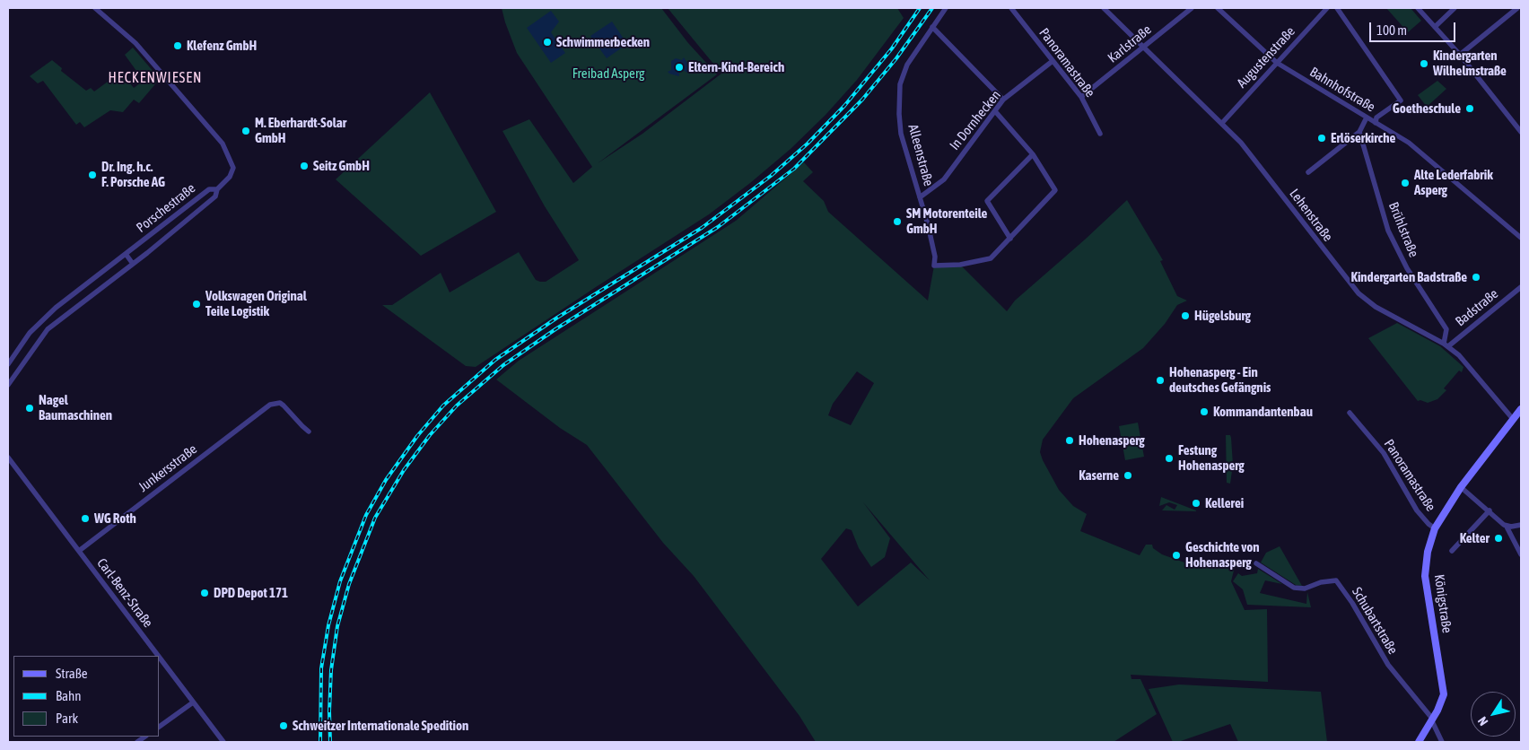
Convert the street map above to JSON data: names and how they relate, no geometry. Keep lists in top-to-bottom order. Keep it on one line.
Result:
{"streets":{"main road":["Königstraße"],"street":["Karlstraße","Augustenstraße","Panoramastraße","Bahnhofstraße","In Dornhecken","Alleenstraße","Porschestraße","Lehenstraße","Brühlstraße","Badstraße","Junkersstraße","Carl-Benz-Straße","Schubartstraße"]},"crossings":[["Karlstraße","Panoramastraße"],["Karlstraße","Lehenstraße"],["Augustenstraße","Bahnhofstraße"],["Augustenstraße","Lehenstraße"],["Panoramastraße","In Dornhecken"],["Panoramastraße","Königstraße"],["In Dornhecken","Alleenstraße"],["Lehenstraße","Brühlstraße"],["Lehenstraße","Badstraße"],["Lehenstraße","Königstraße"],["Brühlstraße","Badstraße"],["Junkersstraße","Carl-Benz-Straße"],["Königstraße","Schubartstraße"]],"districts":["HECKENWIESEN"],"parks":["Freibad Asperg"],"places":["Schwimmerbecken","Klefenz GmbH","Kindergarten Wilhelmstraße","Eltern-Kind-Bereich","Goetheschule","M. Eberhardt-Solar GmbH","Erlöserkirche","Seitz GmbH","Dr. Ing. h.c. F. Porsche AG","Alte Lederfabrik Asperg","SM Motorenteile GmbH","Kindergarten Badstraße","Volkswagen Original Teile Logistik","Hügelsburg","Hohenasperg - Ein deutsches Gefängnis","Nagel Baumaschinen","Kommandantenbau","Hohenasperg","Festung Hohenasperg","Kaserne","Kellerei","WG Roth","Kelter","Geschichte von Hohenasperg","DPD Depot 171","Schweitzer Internationale Spedition"],"legend":["Straße","Bahn","Park"],"scale_bar":"100 m","north":"bottom left"}
